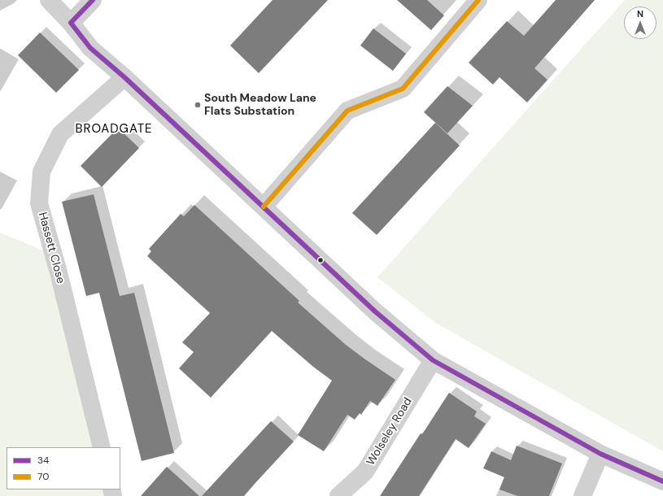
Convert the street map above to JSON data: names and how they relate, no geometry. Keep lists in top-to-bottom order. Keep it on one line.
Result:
{"streets":{"street":["Hassett Close","Wolseley Road"]},"districts":["BROADGATE"],"places":["South Meadow Lane Flats Substation"],"lines":["transit line 34","transit line 70"],"legend":["34","70"],"north":"top"}
